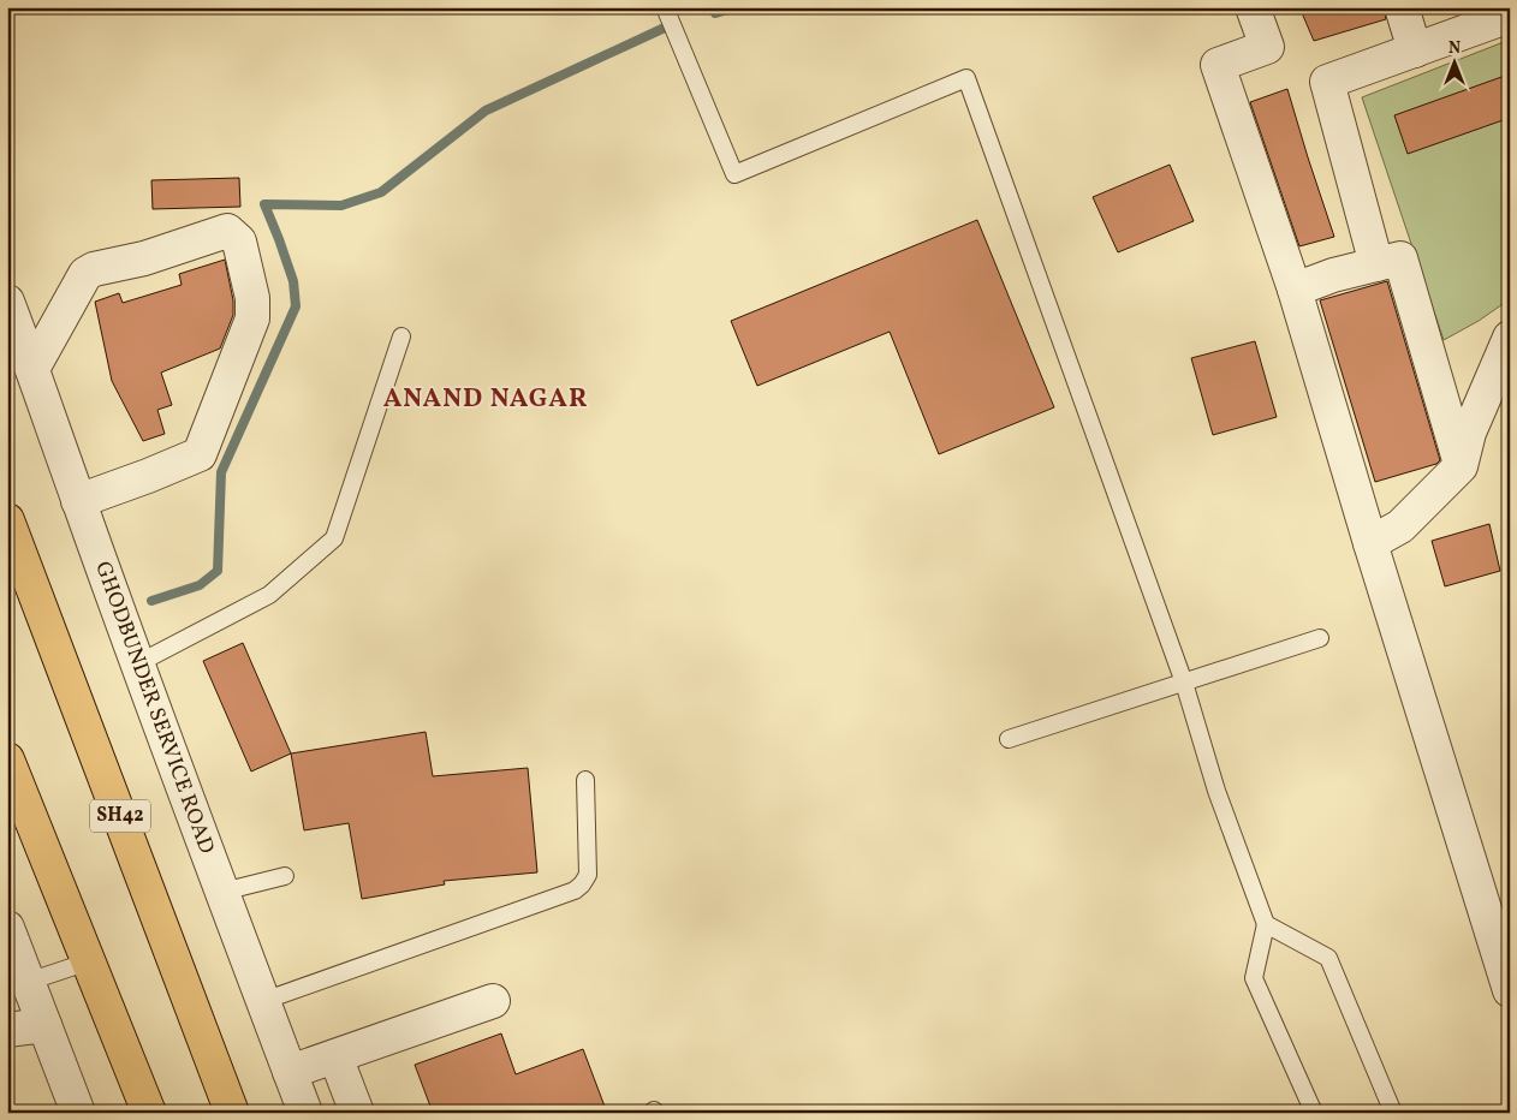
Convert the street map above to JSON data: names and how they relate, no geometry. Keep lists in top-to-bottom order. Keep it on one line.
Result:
{"streets":{"main road":["SH42"],"street":["GHODBUNDER SERVICE ROAD"]},"districts":["ANAND NAGAR"],"north":"top"}
